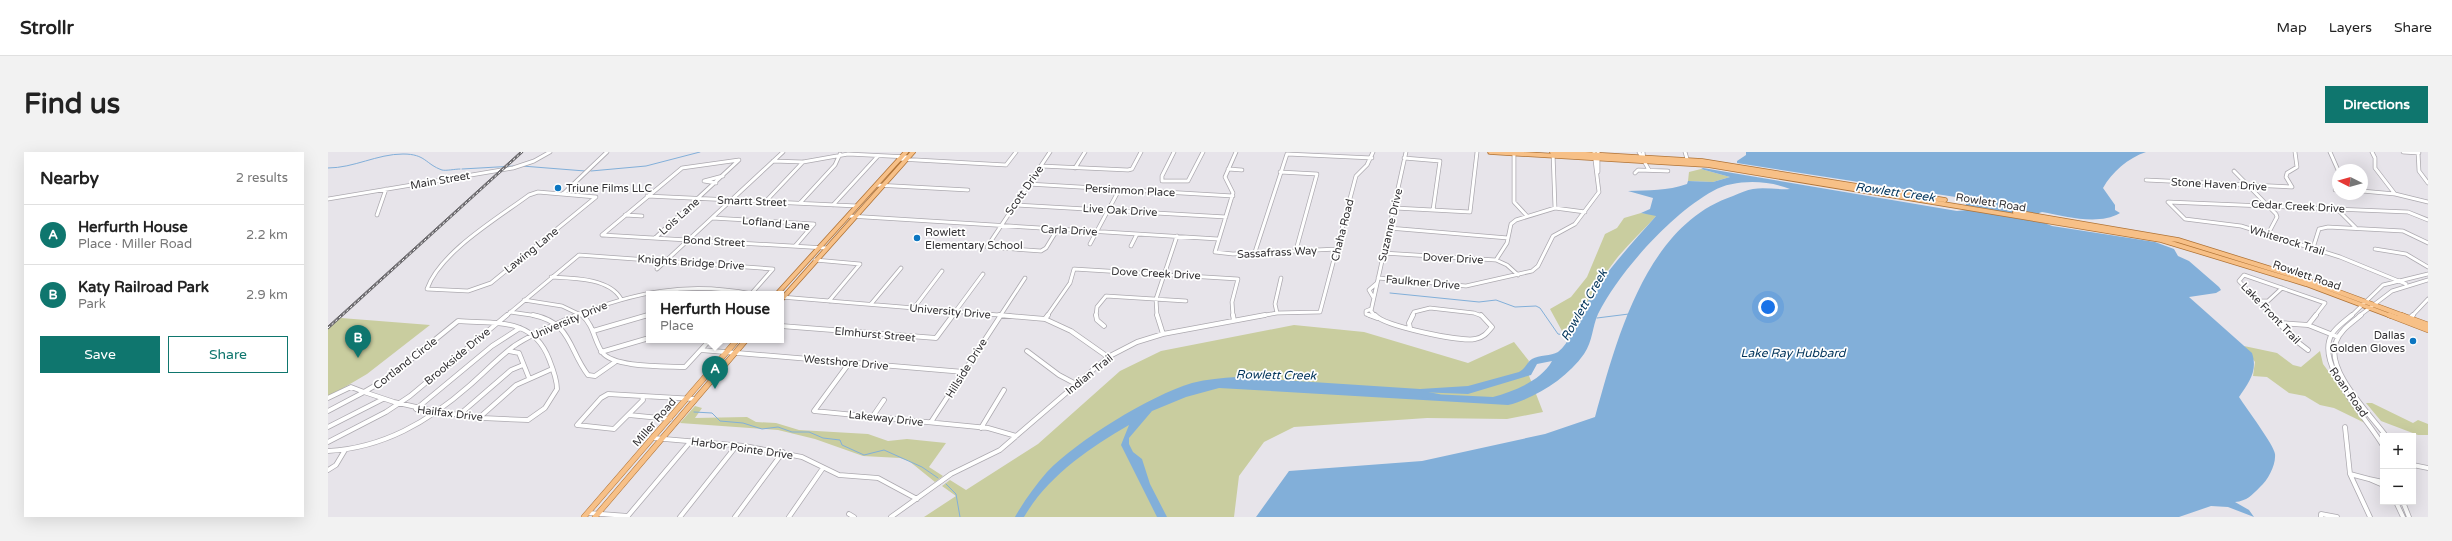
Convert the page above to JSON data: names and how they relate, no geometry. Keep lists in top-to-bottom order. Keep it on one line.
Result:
{"streets":{"main road":["Rowlett Road","Miller Road"],"street":["Main Street","Stone Haven Drive","Scott Drive","Persimmon Place","Smartt Street","Cedar Creek Drive","Live Oak Drive","Lois Lane","Lofland Lane","Suzanne Drive","Carla Drive","Chaha Road","Whiterock Trail","Bond Street","Lawing Lane","Sassafrass Way","Dover Drive","Knights Bridge Drive","Dove Creek Drive","Faulkner Drive","University Drive","Lake Front Trail","Elmhurst Street","Brookside Drive","Westshore Drive","Cortland Circle","Hillside Drive","Indian Trail","Roan Road","Hailfax Drive","Lakeway Drive","Harbor Pointe Drive"]},"crossings":[["Scott Drive","Persimmon Place"],["Scott Drive","Live Oak Drive"],["Scott Drive","Carla Drive"],["Smartt Street","Lois Lane"],["Rowlett Road","Faulkner Drive"],["Rowlett Road","Roan Road"],["Cedar Creek Drive","Whiterock Trail"],["Lois Lane","Bond Street"],["Lofland Lane","Bond Street"],["Suzanne Drive","Dover Drive"],["Suzanne Drive","Faulkner Drive"],["Carla Drive","Sassafrass Way"],["Chaha Road","Sassafrass Way"],["Chaha Road","Indian Trail"],["Whiterock Trail","Roan Road"],["Dover Drive","Faulkner Drive"],["Knights Bridge Drive","Brookside Drive"],["Dove Creek Drive","University Drive"],["Dove Creek Drive","Indian Trail"],["University Drive","Elmhurst Street"],["University Drive","Hillside Drive"],["University Drive","Indian Trail"],["University Drive","Hailfax Drive"],["Brookside Drive","Cortland Circle"],["Brookside Drive","Hailfax Drive"],["Westshore Drive","Hillside Drive"],["Westshore Drive","Lakeway Drive"],["Westshore Drive","Miller Road"],["Cortland Circle","Hailfax Drive"],["Hillside Drive","Lakeway Drive"],["Indian Trail","Lakeway Drive"],["Indian Trail","Harbor Pointe Drive"],["Miller Road","Harbor Pointe Drive"]],"water":["Rowlett Creek","Lake Ray Hubbard"],"places":["Triune Films LLC","Rowlett Elementary School","Dallas Golden Gloves"],"north":"left","page":{"header":"Strollr","nav":["Map","Layers","Share"],"buttons":["Directions",["Save","Share"]],"title":"Find us","heading":["Nearby","2 results"],"list":[{"mark":"A","name":"Herfurth House","note":"Place · Miller Road","value":"2.2 km"},{"mark":"B","name":"Katy Railroad Park","note":"Park","value":"2.9 km"}],"popup":["Herfurth House","Place"],"pins":["B","A"],"map_buttons":["+","−"]}}
